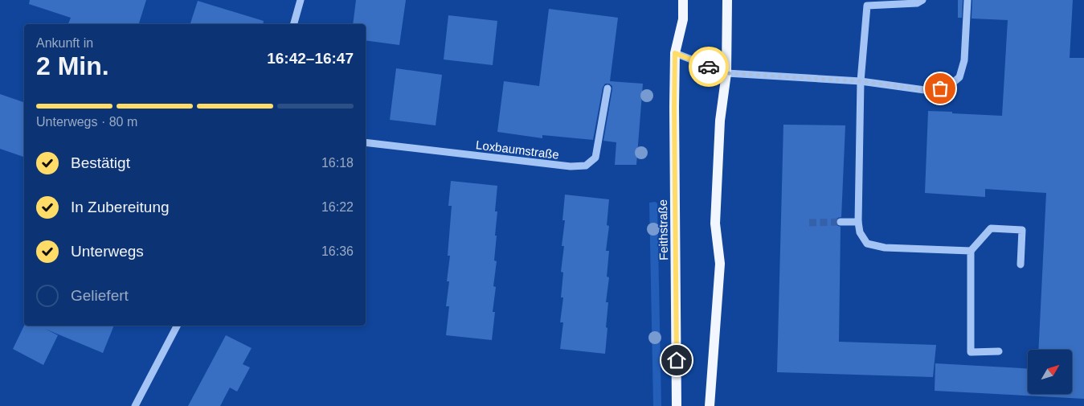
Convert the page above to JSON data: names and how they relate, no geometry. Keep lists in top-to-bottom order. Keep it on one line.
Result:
{"streets":{"main road":["Feithstraße"],"street":["Loxbaumstraße"]},"north":"top right","page":{"heading":["2 Min.","Ankunft in","16:42–16:47"],"bar":"Unterwegs · 80 m","list":[["Bestätigt","16:18"],["In Zubereitung","16:22"],["Unterwegs","16:36"],"Geliefert"]}}
